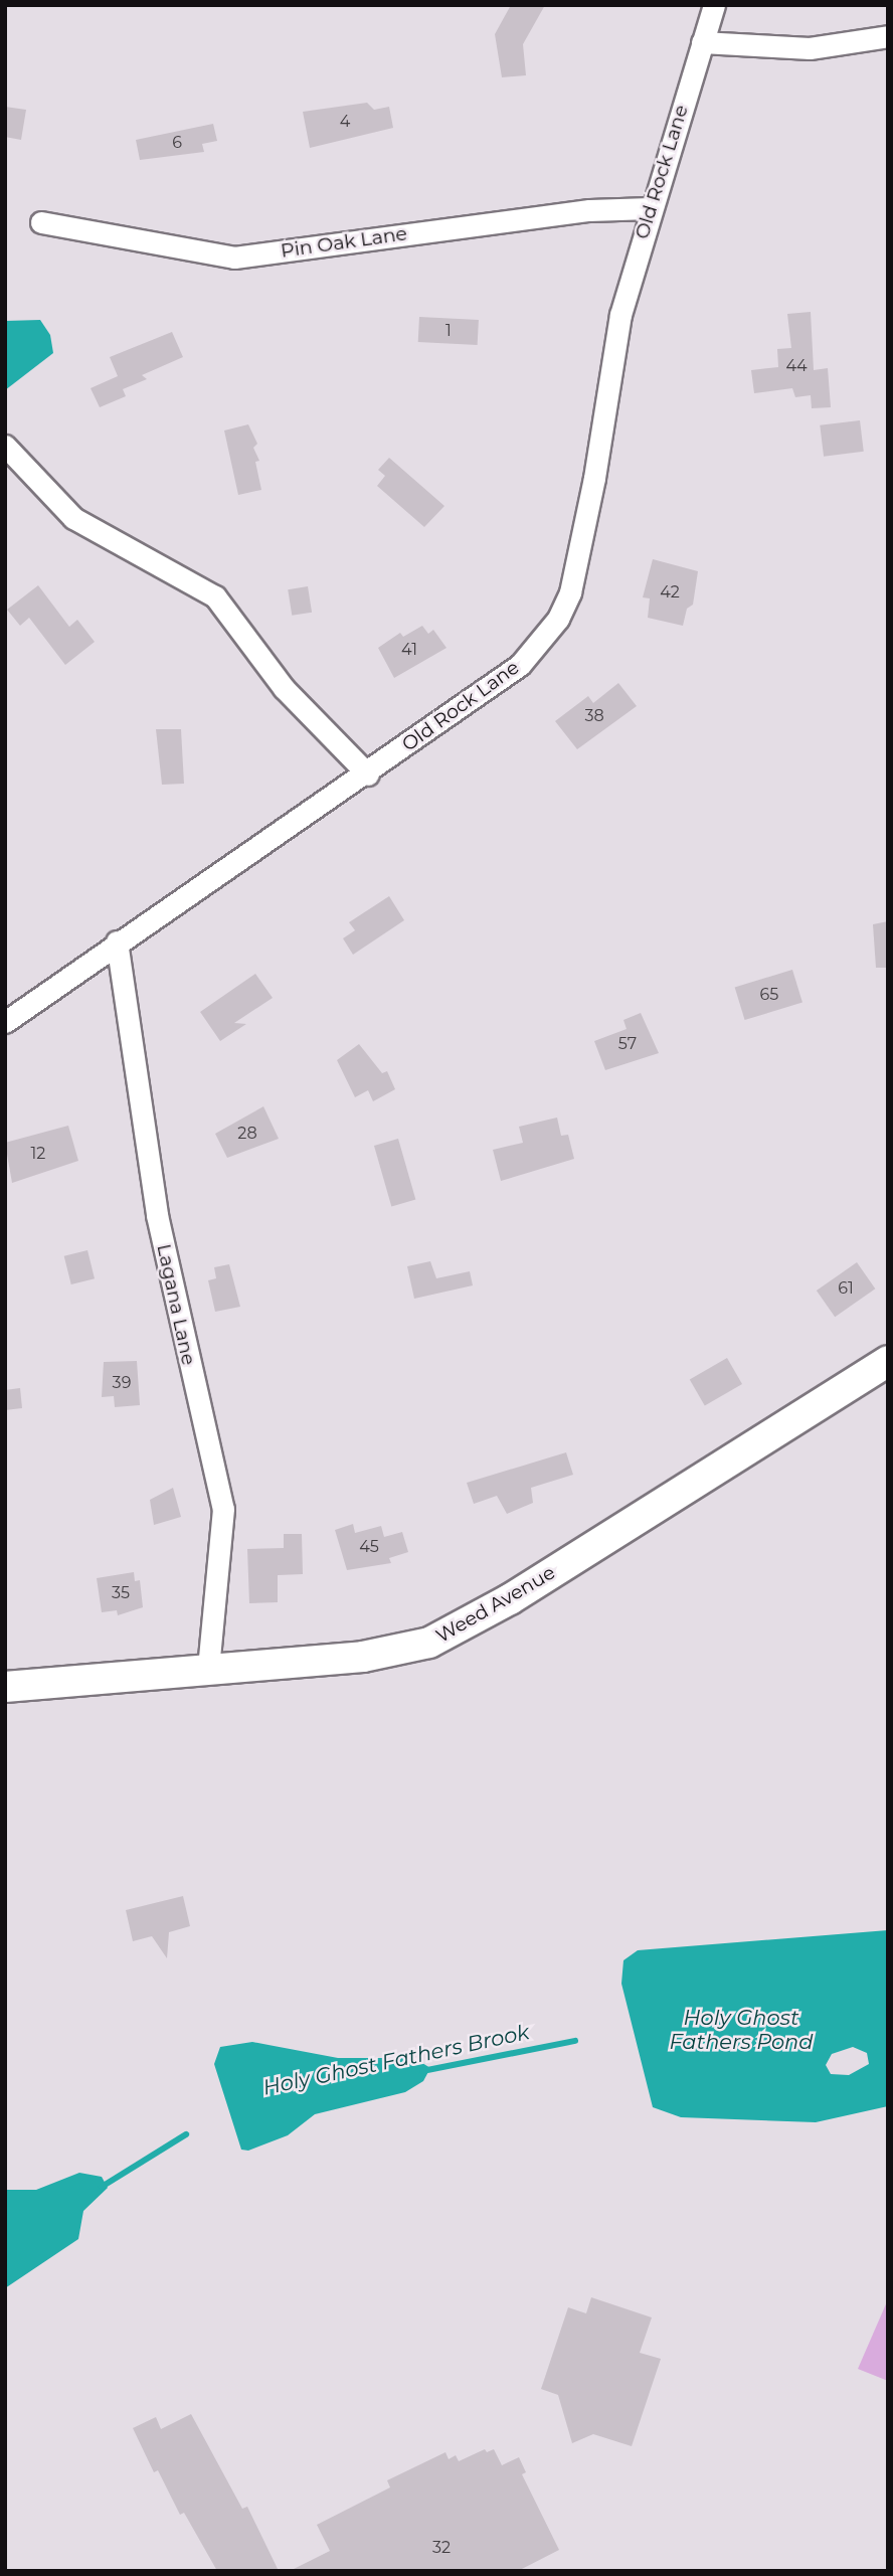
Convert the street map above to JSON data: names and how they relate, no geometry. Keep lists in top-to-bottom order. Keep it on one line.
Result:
{"streets":{"main road":["Weed Avenue"],"street":["Old Rock Lane","Pin Oak Lane","Lagana Lane"]},"crossings":[["Old Rock Lane","Pin Oak Lane"],["Old Rock Lane","Lagana Lane"],["Lagana Lane","Weed Avenue"]],"water":["Holy Ghost Fathers Pond","Holy Ghost Fathers Brook"],"house_numbers":["4","6","1","44","42","41","38","65","57","28","12","61","39","45","35","32"]}
